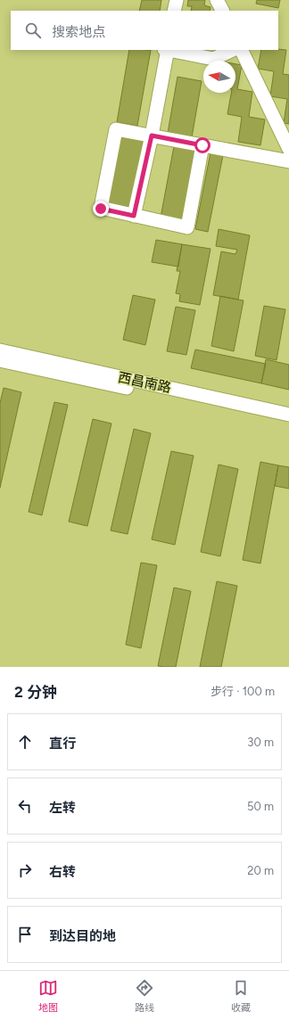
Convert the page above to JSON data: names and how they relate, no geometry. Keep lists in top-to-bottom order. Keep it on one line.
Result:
{"streets":{"street":["西昌南路"]},"north":"left","page":{"search":"搜索地点","heading":["2 分钟","步行 · 100 m"],"list":[["直行","30 m"],["左转","50 m"],["右转","20 m"],"到达目的地"],"nav":["地图","路线","收藏"]}}
